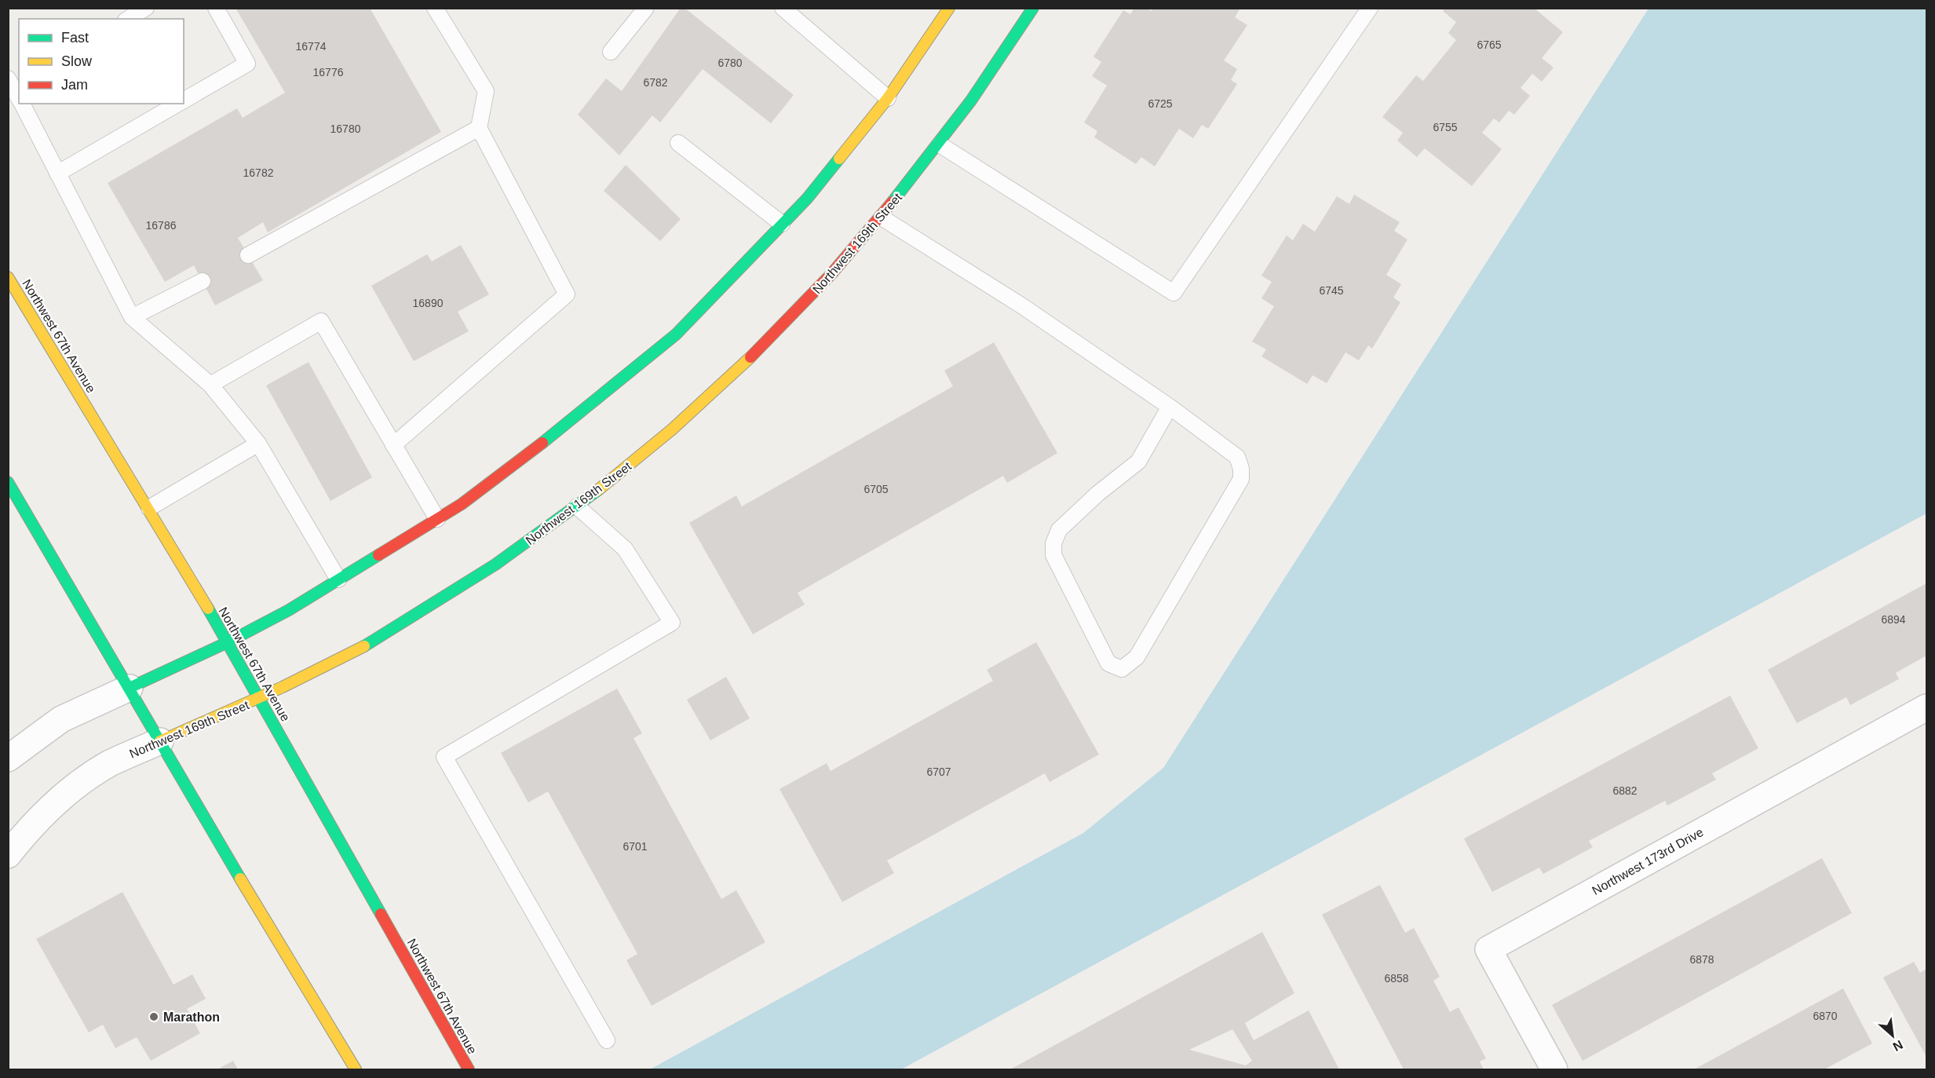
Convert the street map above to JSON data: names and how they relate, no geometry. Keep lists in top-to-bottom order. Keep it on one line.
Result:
{"streets":{"street":["Northwest 169th Street","Northwest 67th Avenue","Northwest 173rd Drive"]},"crossings":[["Northwest 169th Street","Northwest 67th Avenue"]],"places":["Marathon"],"house_numbers":["6765","16774","6780","16776","6782","6725","6755","16780","16782","16786","6745","16890","6705","6894","6707","6882","6701","6878","6858","6870"],"legend":["Fast","Slow","Jam"],"north":"bottom right"}
